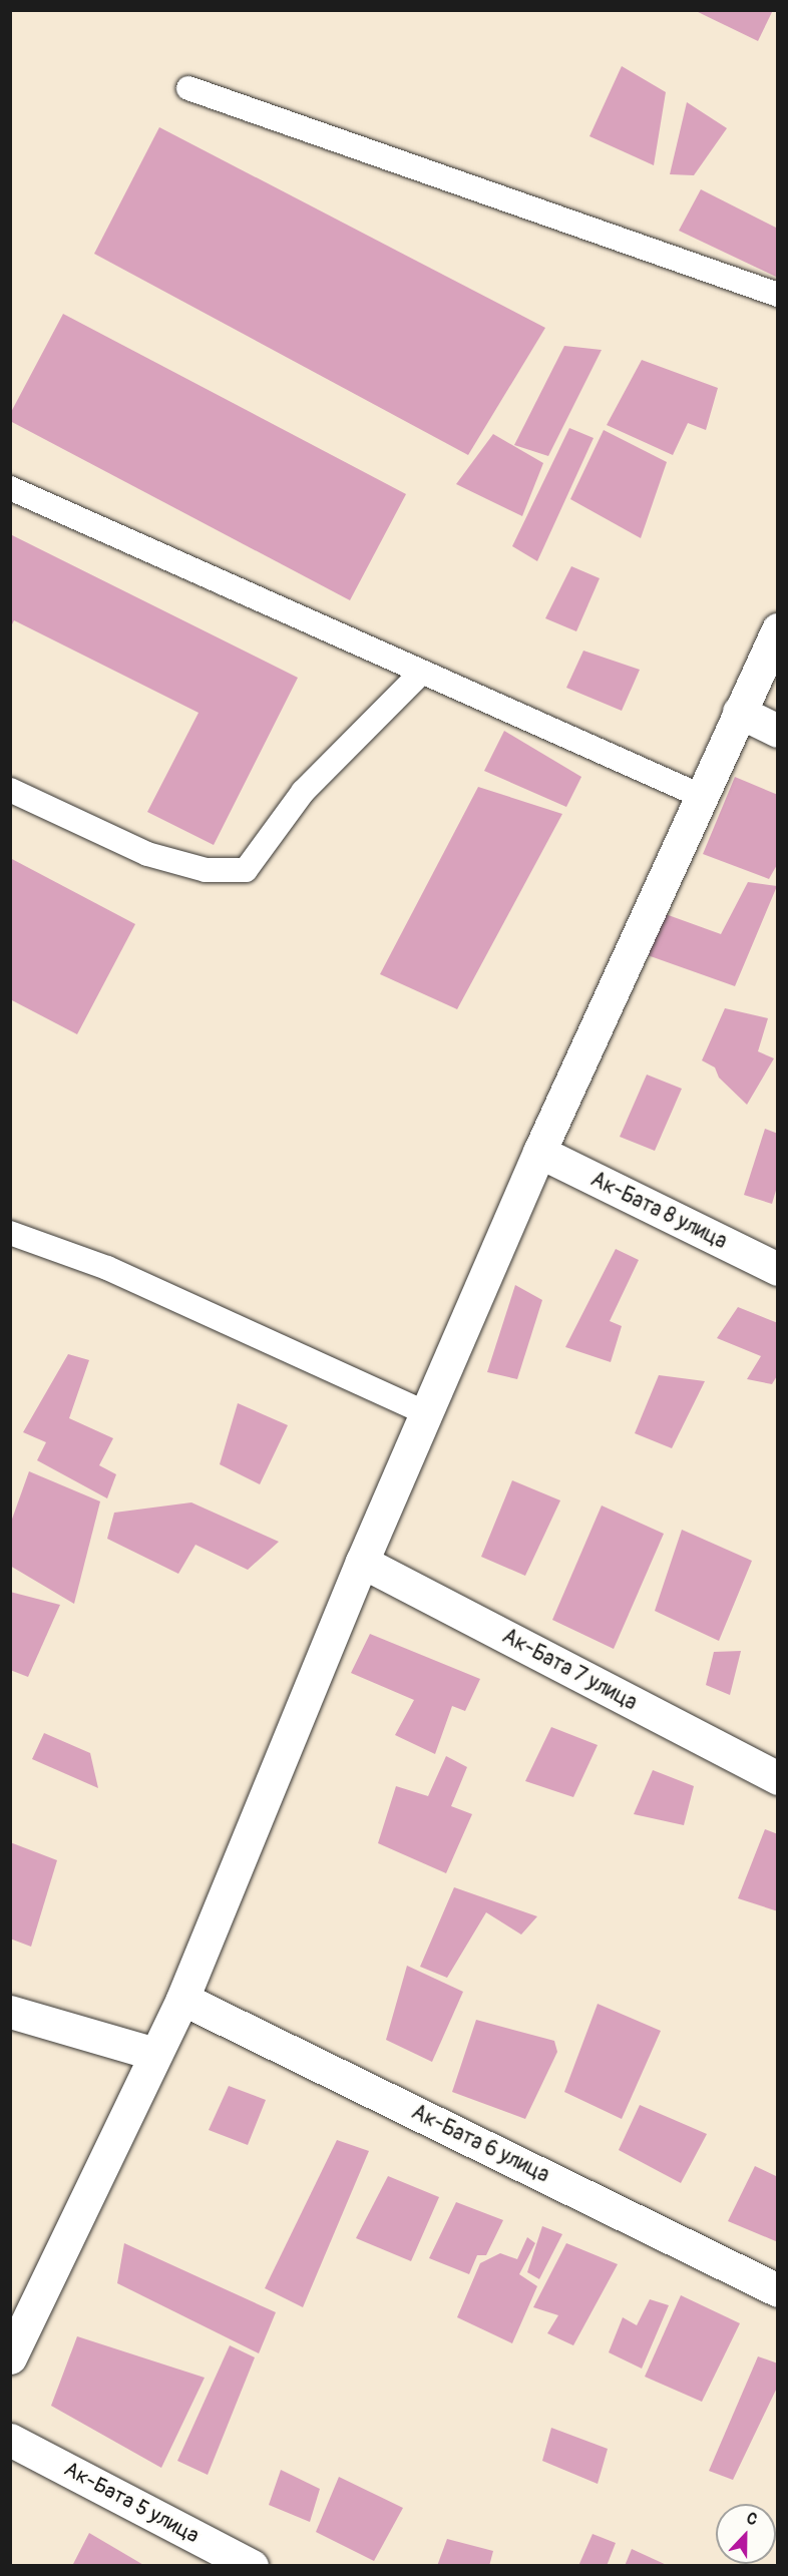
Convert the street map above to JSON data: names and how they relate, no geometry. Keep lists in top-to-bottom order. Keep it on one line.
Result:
{"streets":{"street":["Ак-Бата 8 улица","Ак-Бата 7 улица","Ак-Бата 6 улица","Ак-Бата 5 улица"]},"north":"top"}
